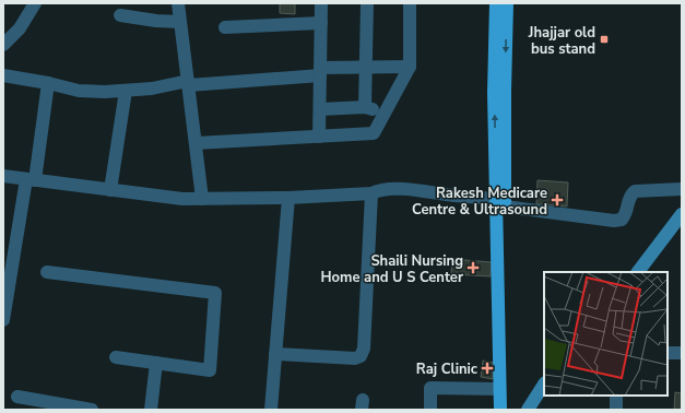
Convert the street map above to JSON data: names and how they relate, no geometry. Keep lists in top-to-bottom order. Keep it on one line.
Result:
{"places":{"transit":["Jhajjar old bus stand"],"health":["Rakesh Medicare Centre & Ultrasound","Shaili Nursing Home and U S Center","Raj Clinic"]}}
